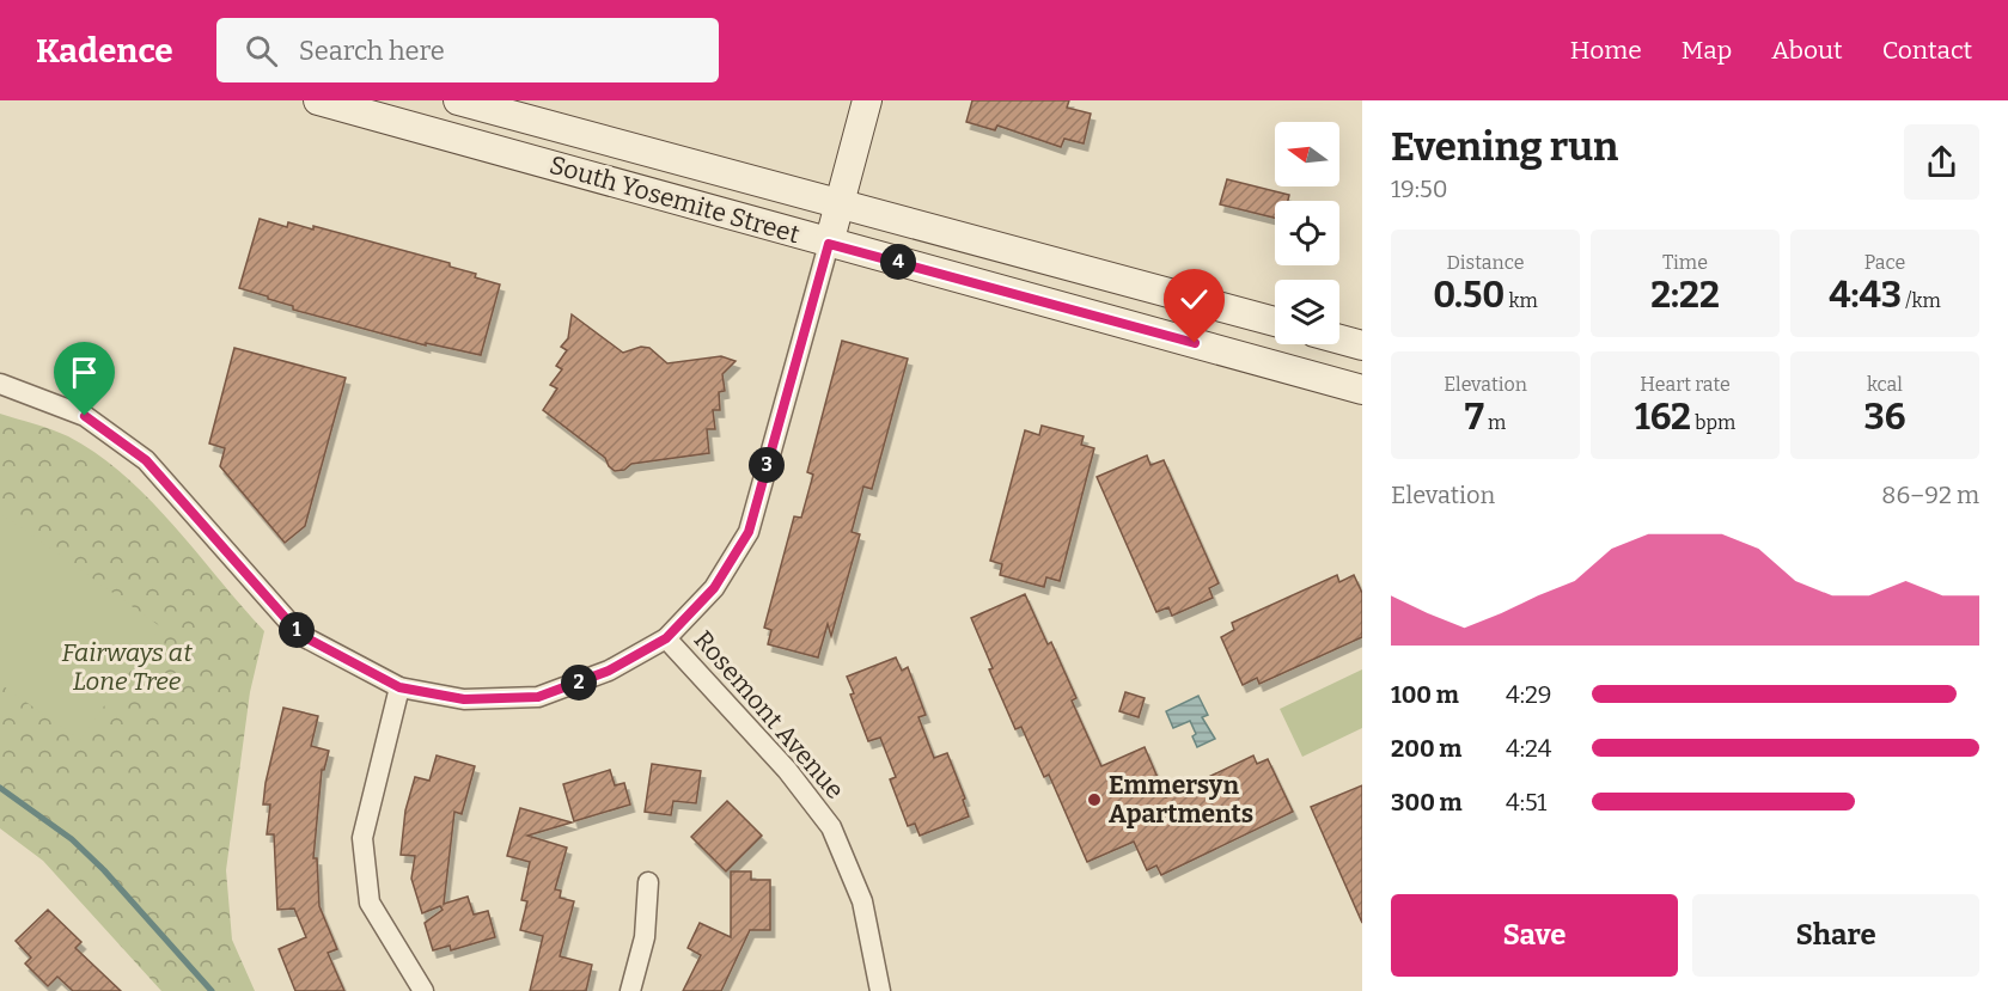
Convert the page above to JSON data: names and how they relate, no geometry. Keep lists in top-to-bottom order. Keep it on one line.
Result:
{"streets":{"main road":["South Yosemite Street"],"street":["Rosemont Avenue"]},"parks":["Fairways at Lone Tree"],"places":["Emmersyn Apartments"],"north":"left","page":{"header":"Kadence","search":"Search here","nav":["Home","Map","About","Contact"],"heading":["Evening run","19:50"],"stats":[["Distance","0.50 km"],["Time","2:22"],["Pace","4:43 /km"],["Elevation","7 m"],["Heart rate","162 bpm"],["kcal","36"]],"pins":["4","3","1","2"],"chart":["Elevation","86–92 m"],"list":[{"name":"100 m","note":"4:29"},{"name":"200 m","note":"4:24"},{"name":"300 m","note":"4:51"}],"buttons":["Save","Share"]}}
